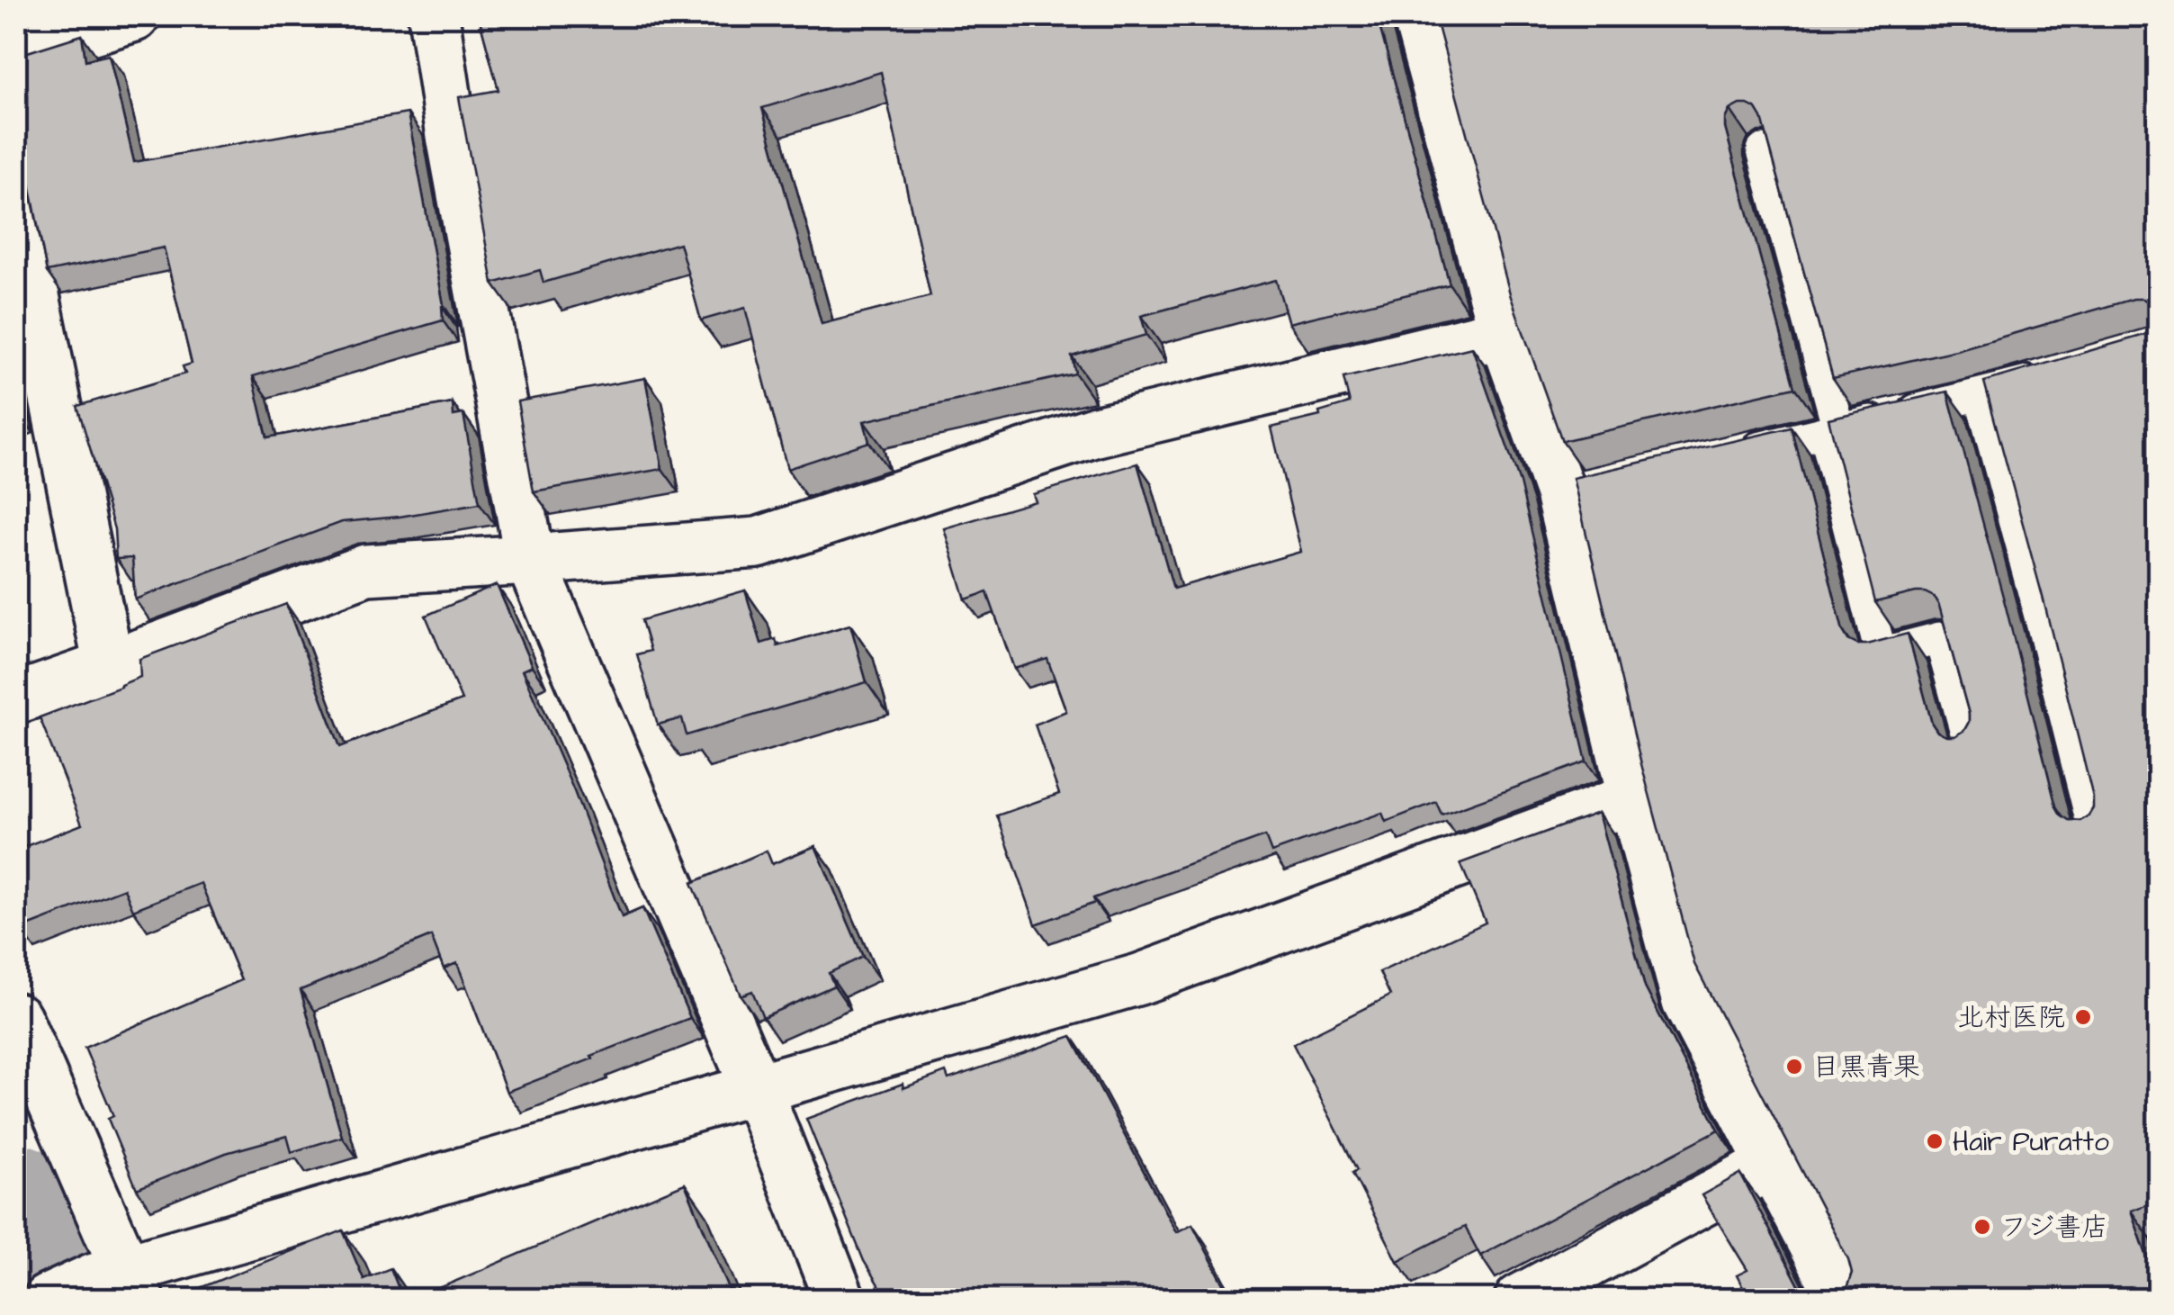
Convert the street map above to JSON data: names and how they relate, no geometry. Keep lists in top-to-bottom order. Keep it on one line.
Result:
{"places":["北村医院","目黒青果","Hair Puratto","フジ書店"]}
